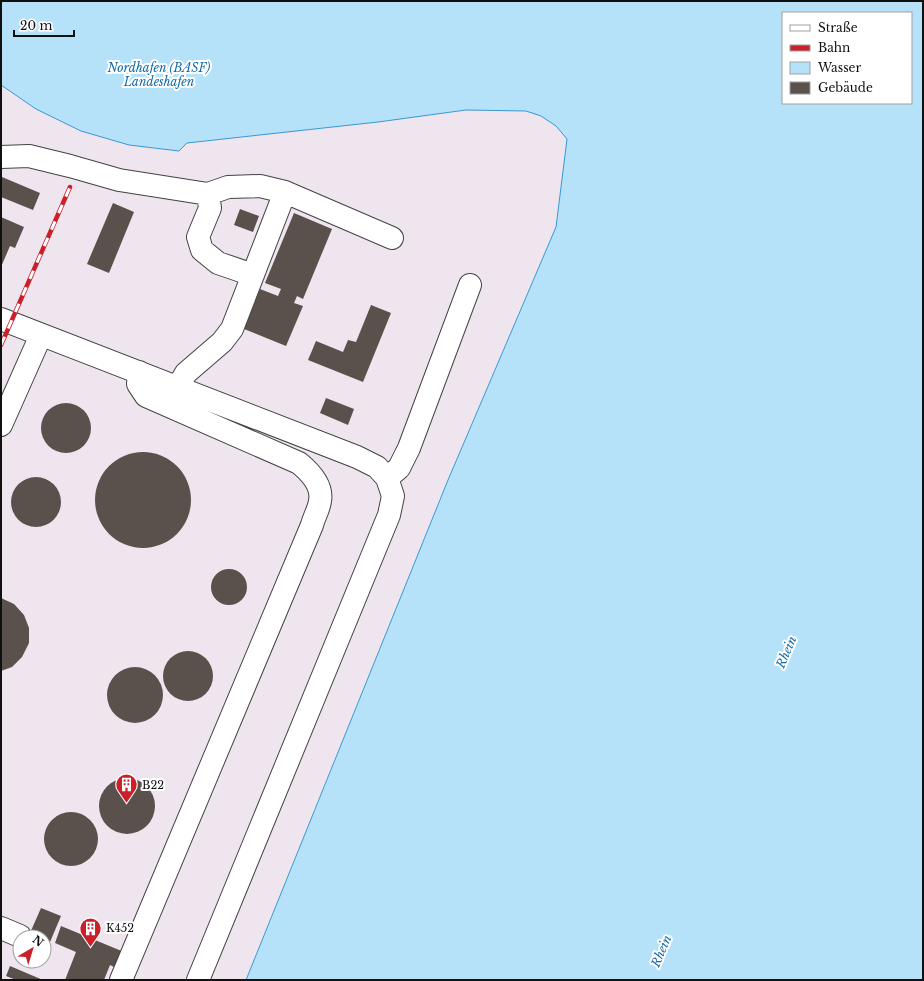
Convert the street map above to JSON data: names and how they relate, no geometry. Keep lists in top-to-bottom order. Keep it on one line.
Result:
{"water":["Nordhafen (BASF) Landeshafen","Rhein"],"places":{"building":["B22","K452"]},"legend":["Straße","Bahn","Wasser","Gebäude"],"scale_bar":"20 m","north":"top right"}
